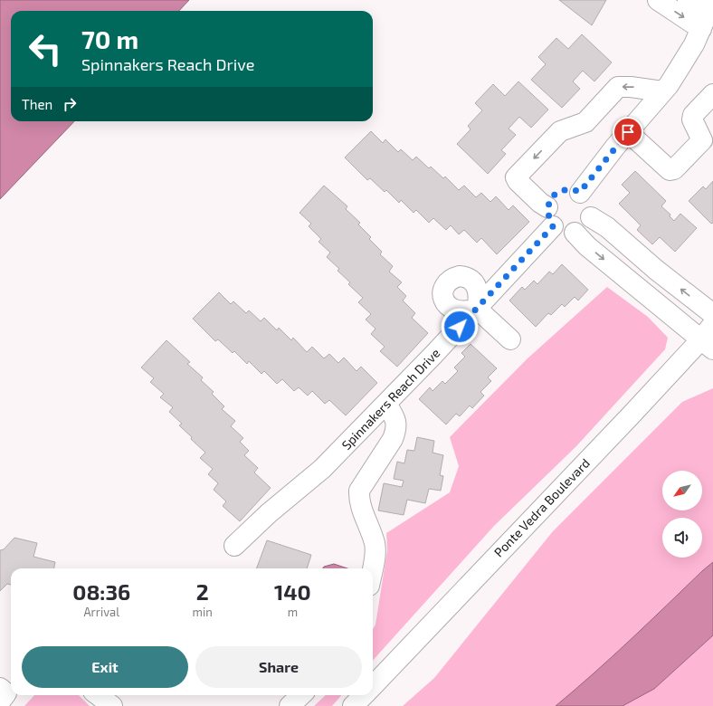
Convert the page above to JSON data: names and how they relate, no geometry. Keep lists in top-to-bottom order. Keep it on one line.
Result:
{"streets":{"street":["Spinnakers Reach Drive","Ponte Vedra Boulevard"]},"north":"bottom left","page":{"turn":["70 m","Spinnakers Reach Drive"],"then":"Then","eta":["08:36","Arrival","2","min","140","m"],"buttons":["Exit","Share"]}}
